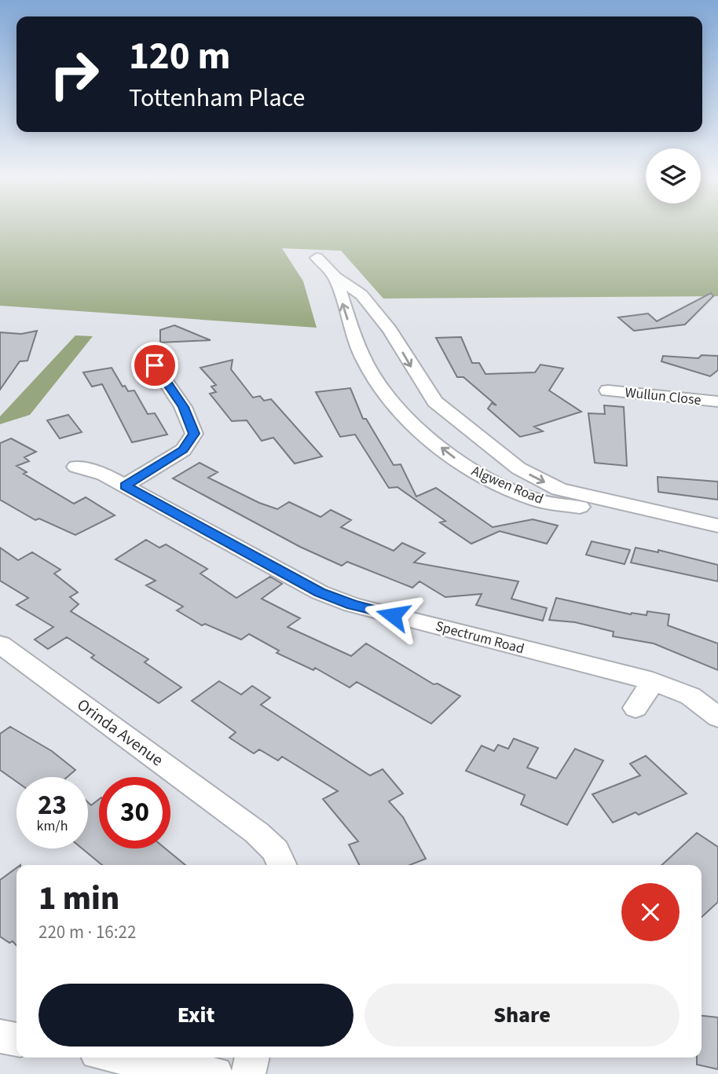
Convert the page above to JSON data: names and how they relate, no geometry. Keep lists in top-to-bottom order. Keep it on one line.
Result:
{"streets":{"street":["Wullun Close","Algwen Road","Spectrum Road","Orinda Avenue"]},"page":{"turn":["120 m","Tottenham Place"],"speed":"23 km/h","limit":"30","heading":["1 min","220 m · 16:22"],"buttons":["Exit","Share"]}}
